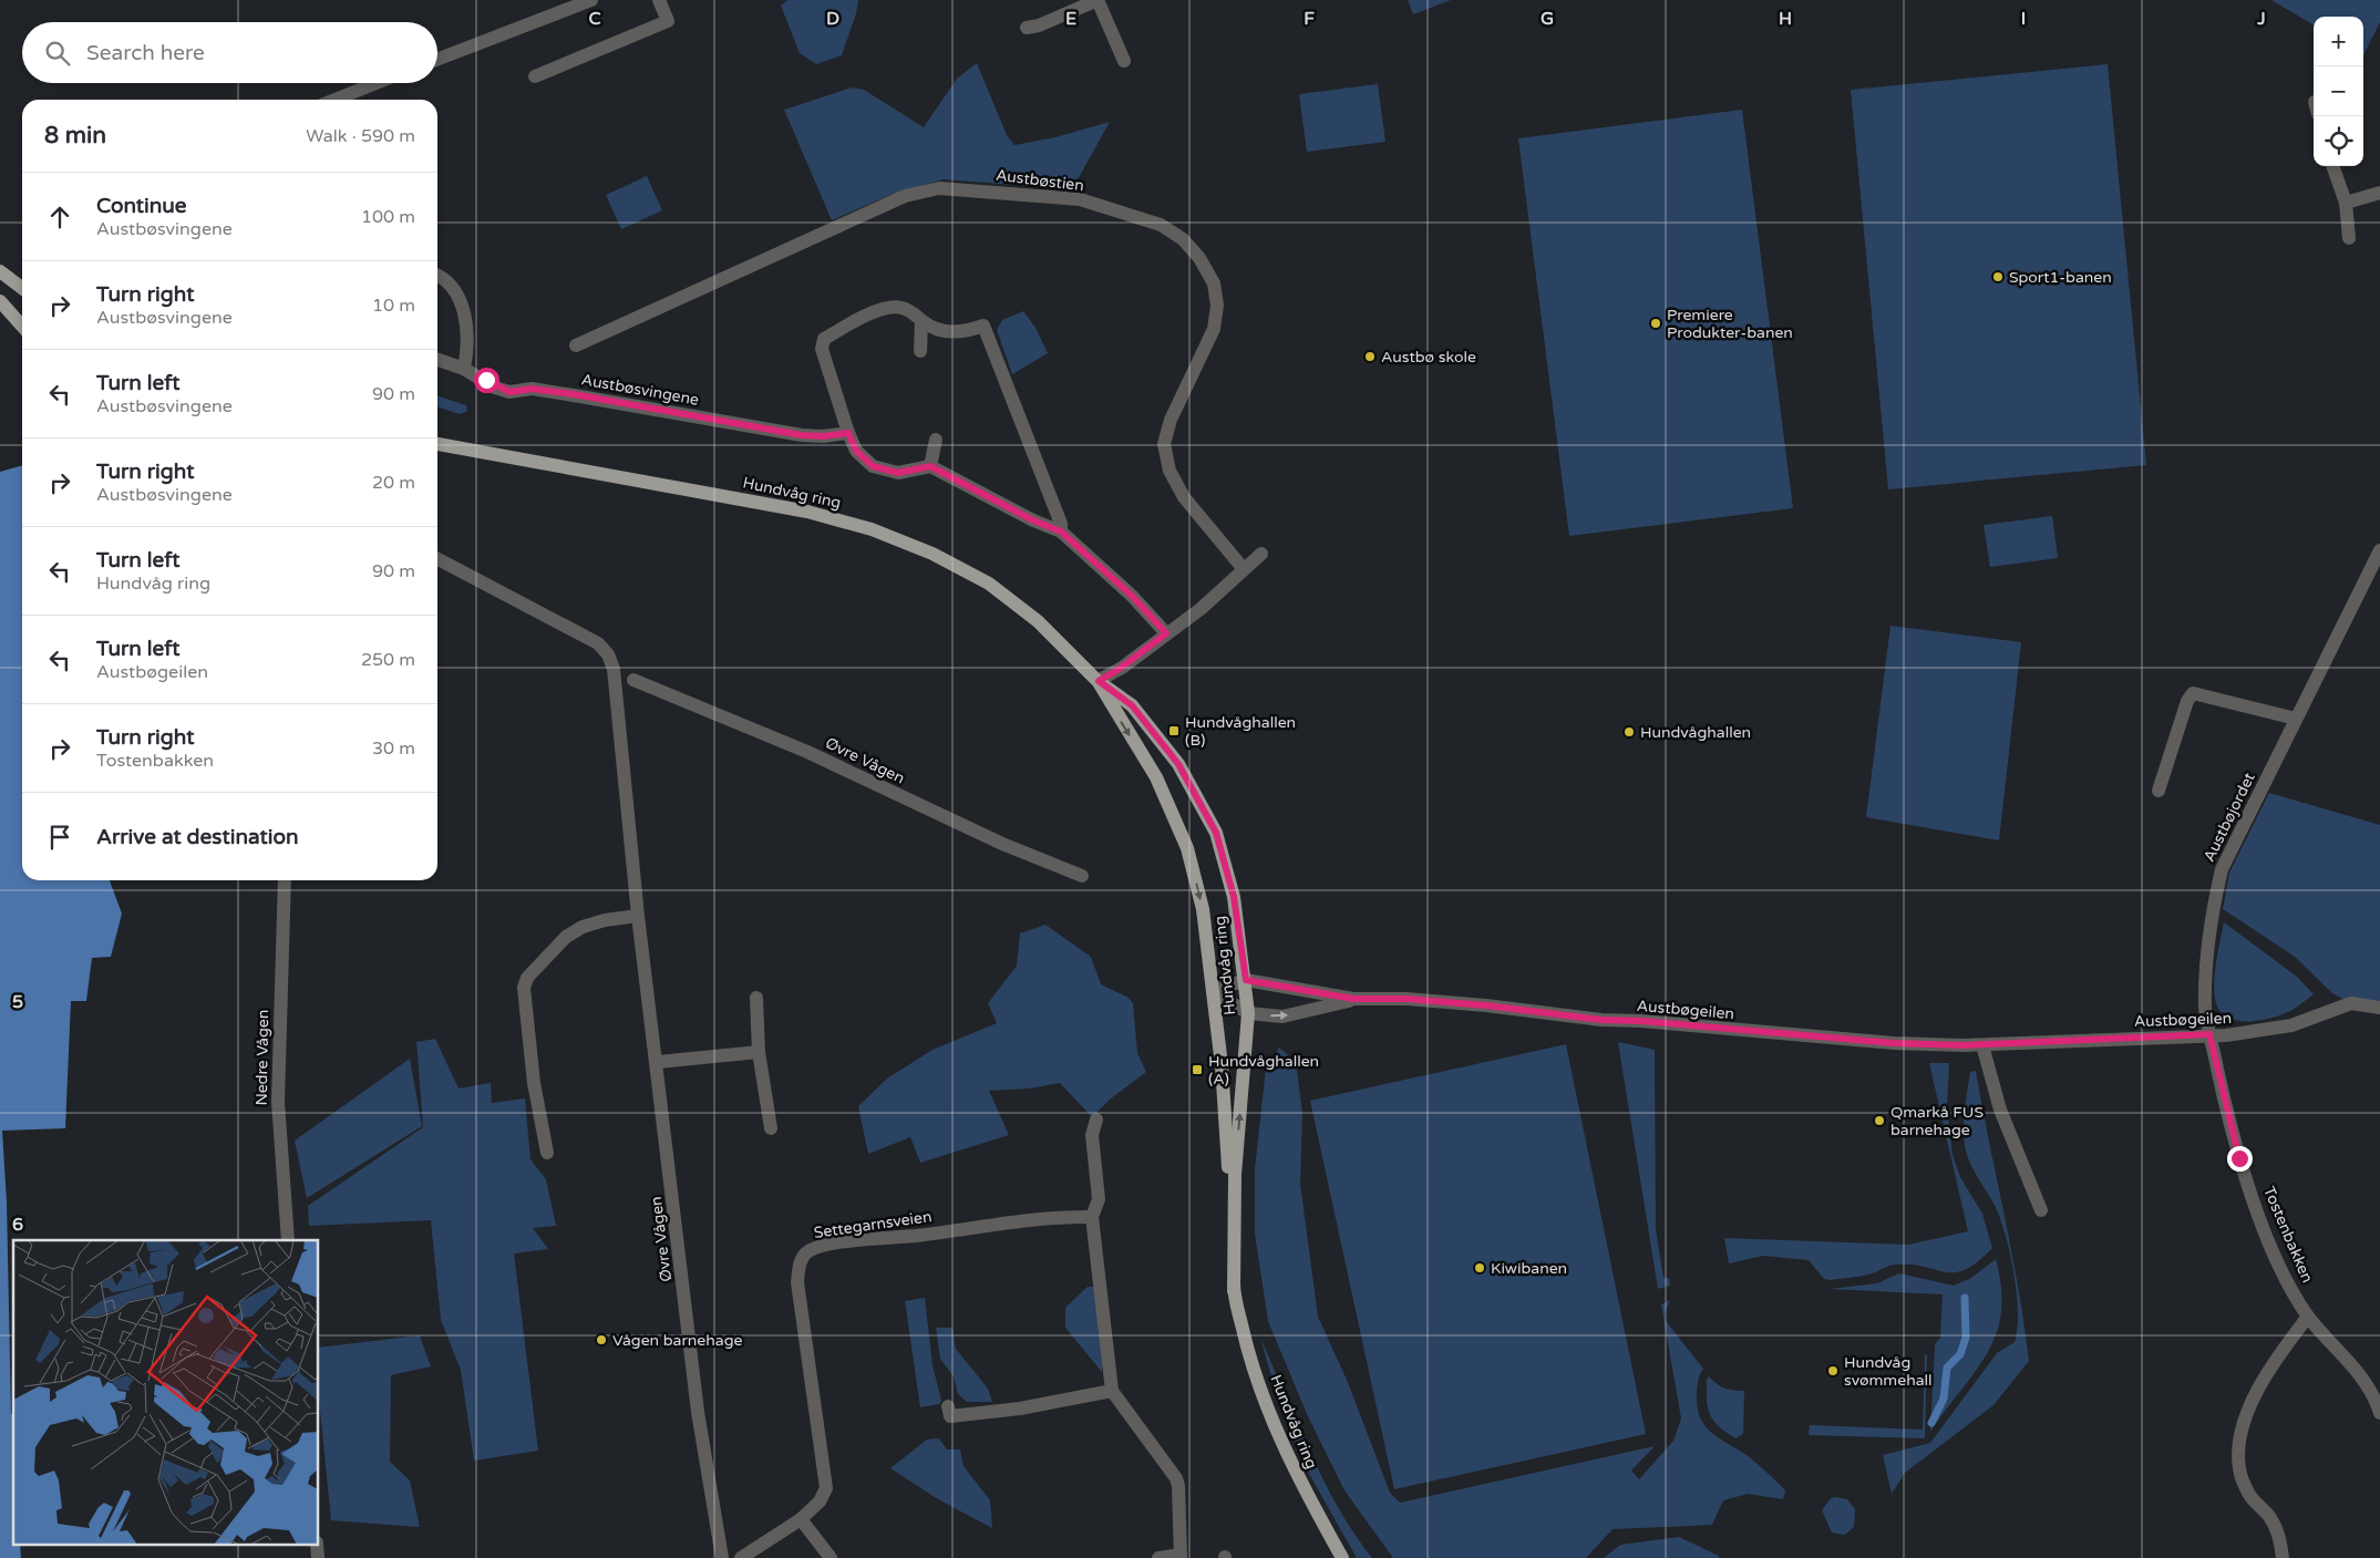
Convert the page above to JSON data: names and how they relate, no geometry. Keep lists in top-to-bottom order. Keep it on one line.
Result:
{"streets":{"main road":["Hundvåg ring"],"street":["Austbøstien","Austbøsvingene","Øvre Vågen","Austbøjordet","Austbøgeilen","Nedre Vågen","Settegarnsveien","Tostenbakken"]},"crossings":[["Hundvåg ring","Austbøgeilen"],["Austbøjordet","Austbøgeilen"],["Austbøjordet","Tostenbakken"],["Austbøgeilen","Tostenbakken"]],"places":{"other":["Sport1-banen","Premiere Produkter-banen","Austbø skole","Hundvåghallen","Qmarkå FUS barnehage","Kiwibanen","Vågen barnehage","Hundvåg svømmehall"],"transit":["Hundvåghallen (B)","Hundvåghallen (A)"]},"page":{"map_buttons":["+","−"],"search":"Search here","heading":["8 min","Walk · 590 m"],"list":[["Continue","Austbøsvingene","100 m"],["Turn right","Austbøsvingene","10 m"],["Turn left","Austbøsvingene","90 m"],["Turn right","Austbøsvingene","20 m"],["Turn left","Hundvåg ring","90 m"],["Turn left","Austbøgeilen","250 m"],["Turn right","Tostenbakken","30 m"],"Arrive at destination"]},"grid":{"columns":["C","D","E","F","G","H","I","J"],"rows":["5","6"]}}
